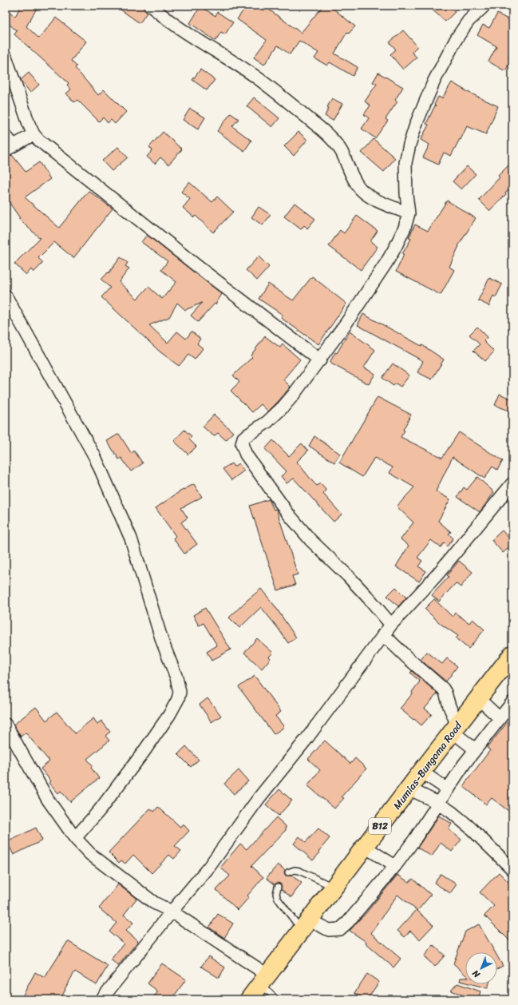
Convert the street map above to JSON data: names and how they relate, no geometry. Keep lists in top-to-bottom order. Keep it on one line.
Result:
{"streets":{"highway":["Mumias-Bungoma Road","B12"]},"north":"bottom left"}
